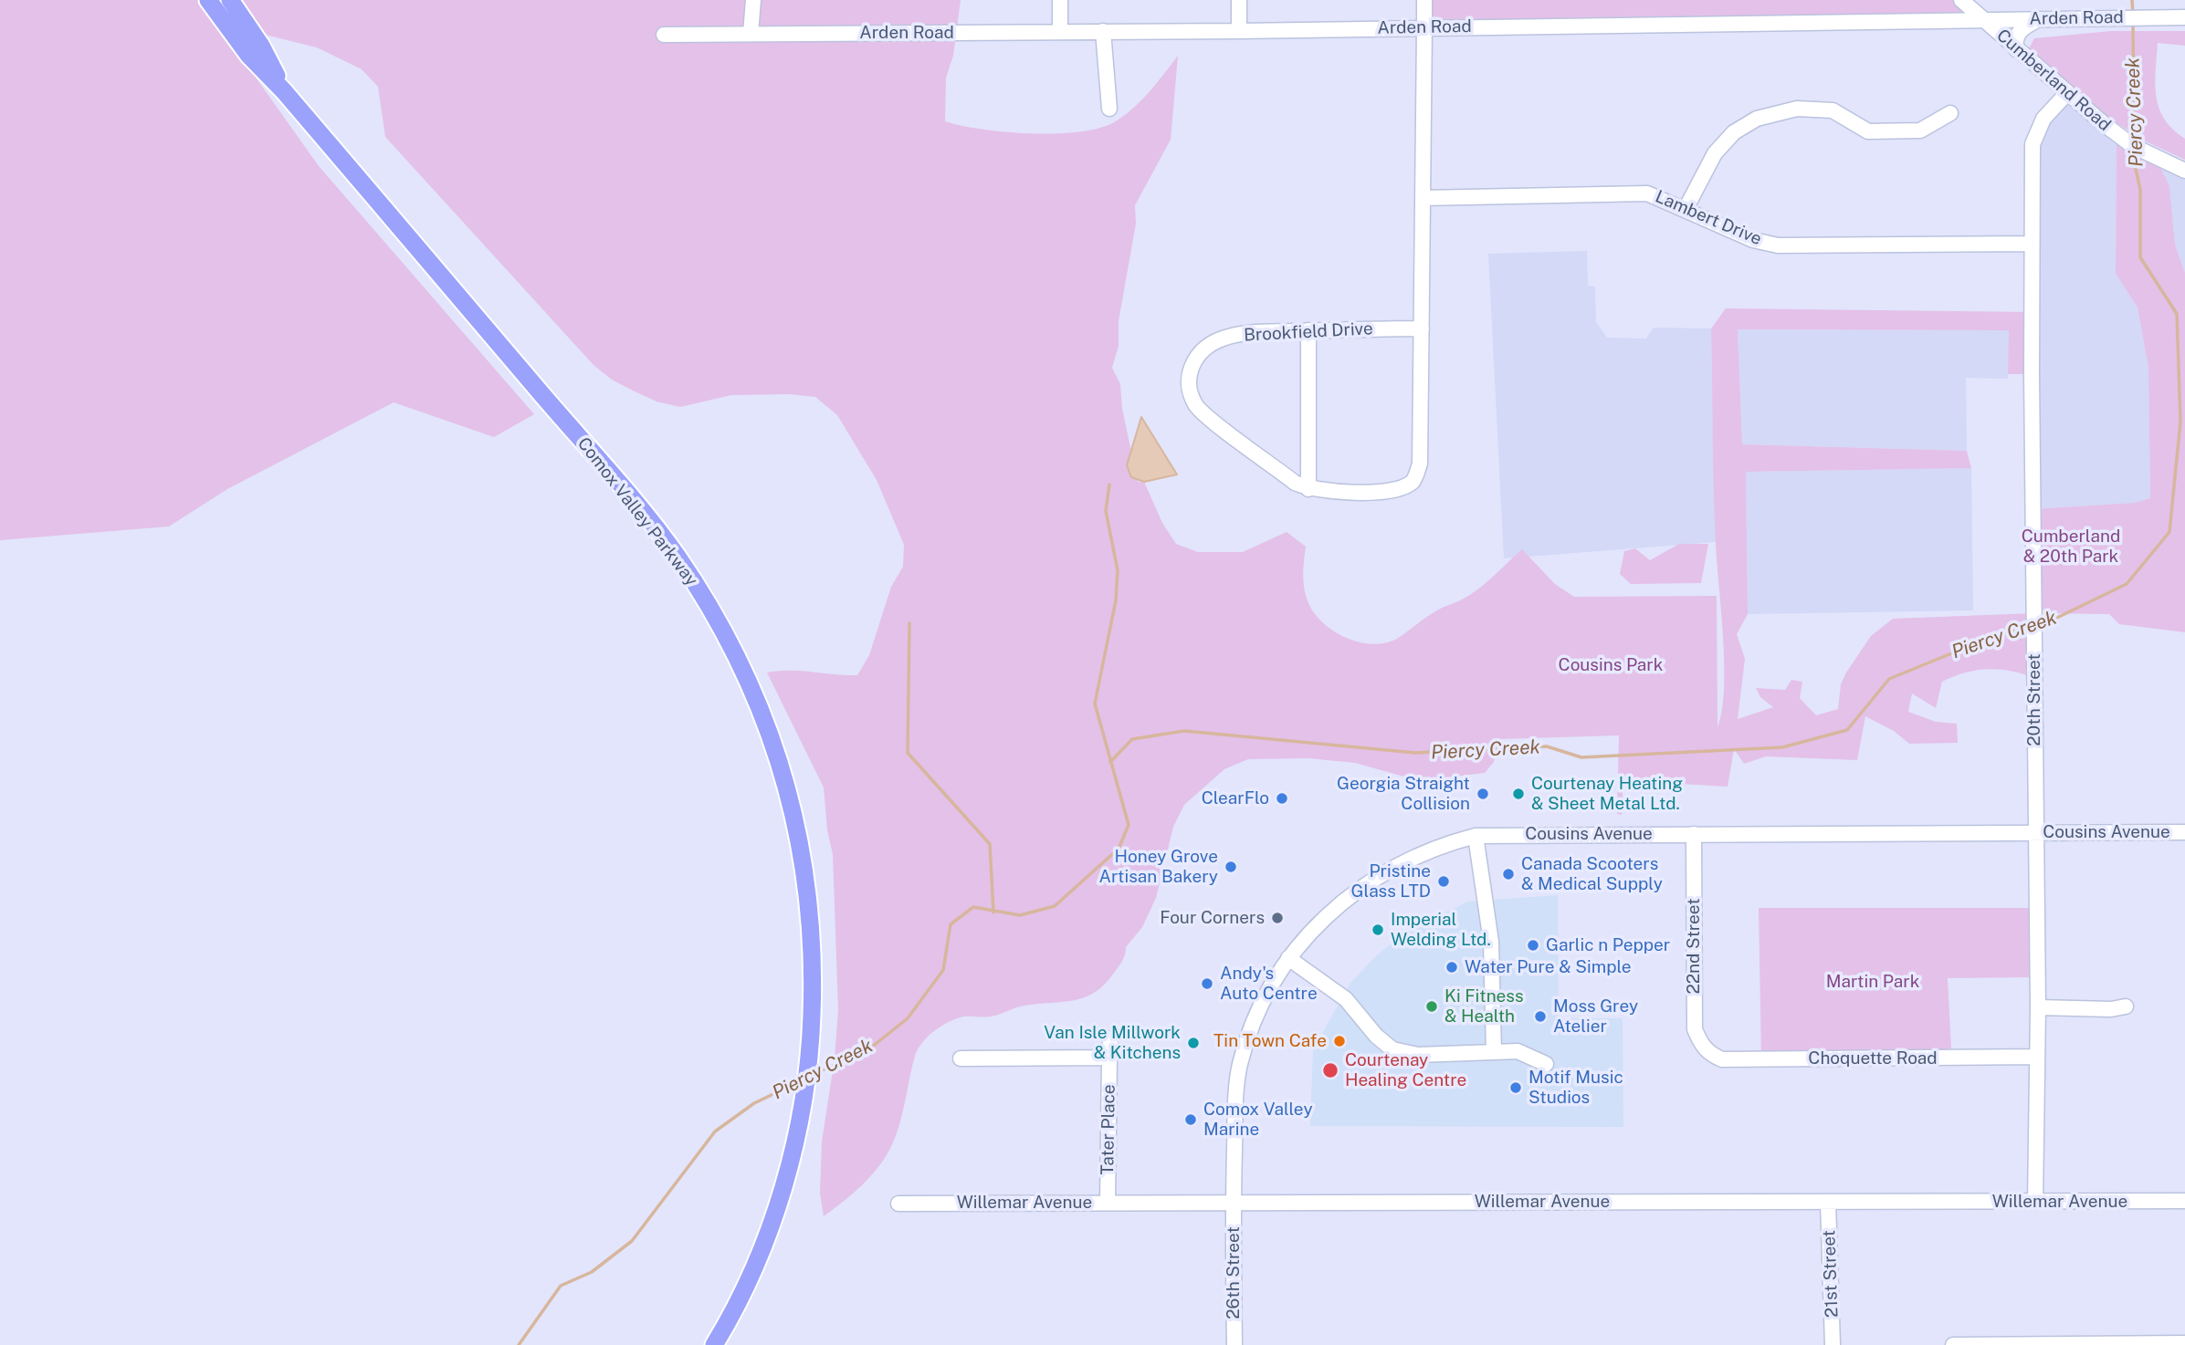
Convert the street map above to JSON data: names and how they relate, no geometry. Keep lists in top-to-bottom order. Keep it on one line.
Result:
{"streets":{"main road":["Comox Valley Parkway"],"street":["Arden Road","Cumberland Road","Lambert Drive","Brookfield Drive","20th Street","Cousins Avenue","22nd Street","Choquette Road","Tater Place","Willemar Avenue","26th Street","21st Street"]},"crossings":[["Arden Road","Cumberland Road"],["Arden Road","Brookfield Drive"],["Cumberland Road","20th Street"],["Lambert Drive","Brookfield Drive"],["Lambert Drive","20th Street"],["20th Street","Cousins Avenue"],["20th Street","Choquette Road"],["20th Street","Willemar Avenue"],["Cousins Avenue","22nd Street"],["Cousins Avenue","Willemar Avenue"],["Cousins Avenue","26th Street"],["22nd Street","Choquette Road"],["Tater Place","Willemar Avenue"],["Willemar Avenue","26th Street"],["Willemar Avenue","21st Street"]],"water":["Piercy Creek"],"parks":["Cumberland & 20th Park","Cousins Park","Martin Park"],"places":["Georgia Straight Collision","Courtenay Heating & Sheet Metal Ltd.","ClearFlo","Honey Grove Artisan Bakery","Canada Scooters & Medical Supply","Pristine Glass LTD","Four Corners","Imperial Welding Ltd.","Garlic n Pepper","Water Pure & Simple","Andy's Auto Centre","Ki Fitness & Health","Moss Grey Atelier","Tin Town Cafe","Van Isle Millwork & Kitchens","Courtenay Healing Centre","Motif Music Studios","Comox Valley Marine"]}
